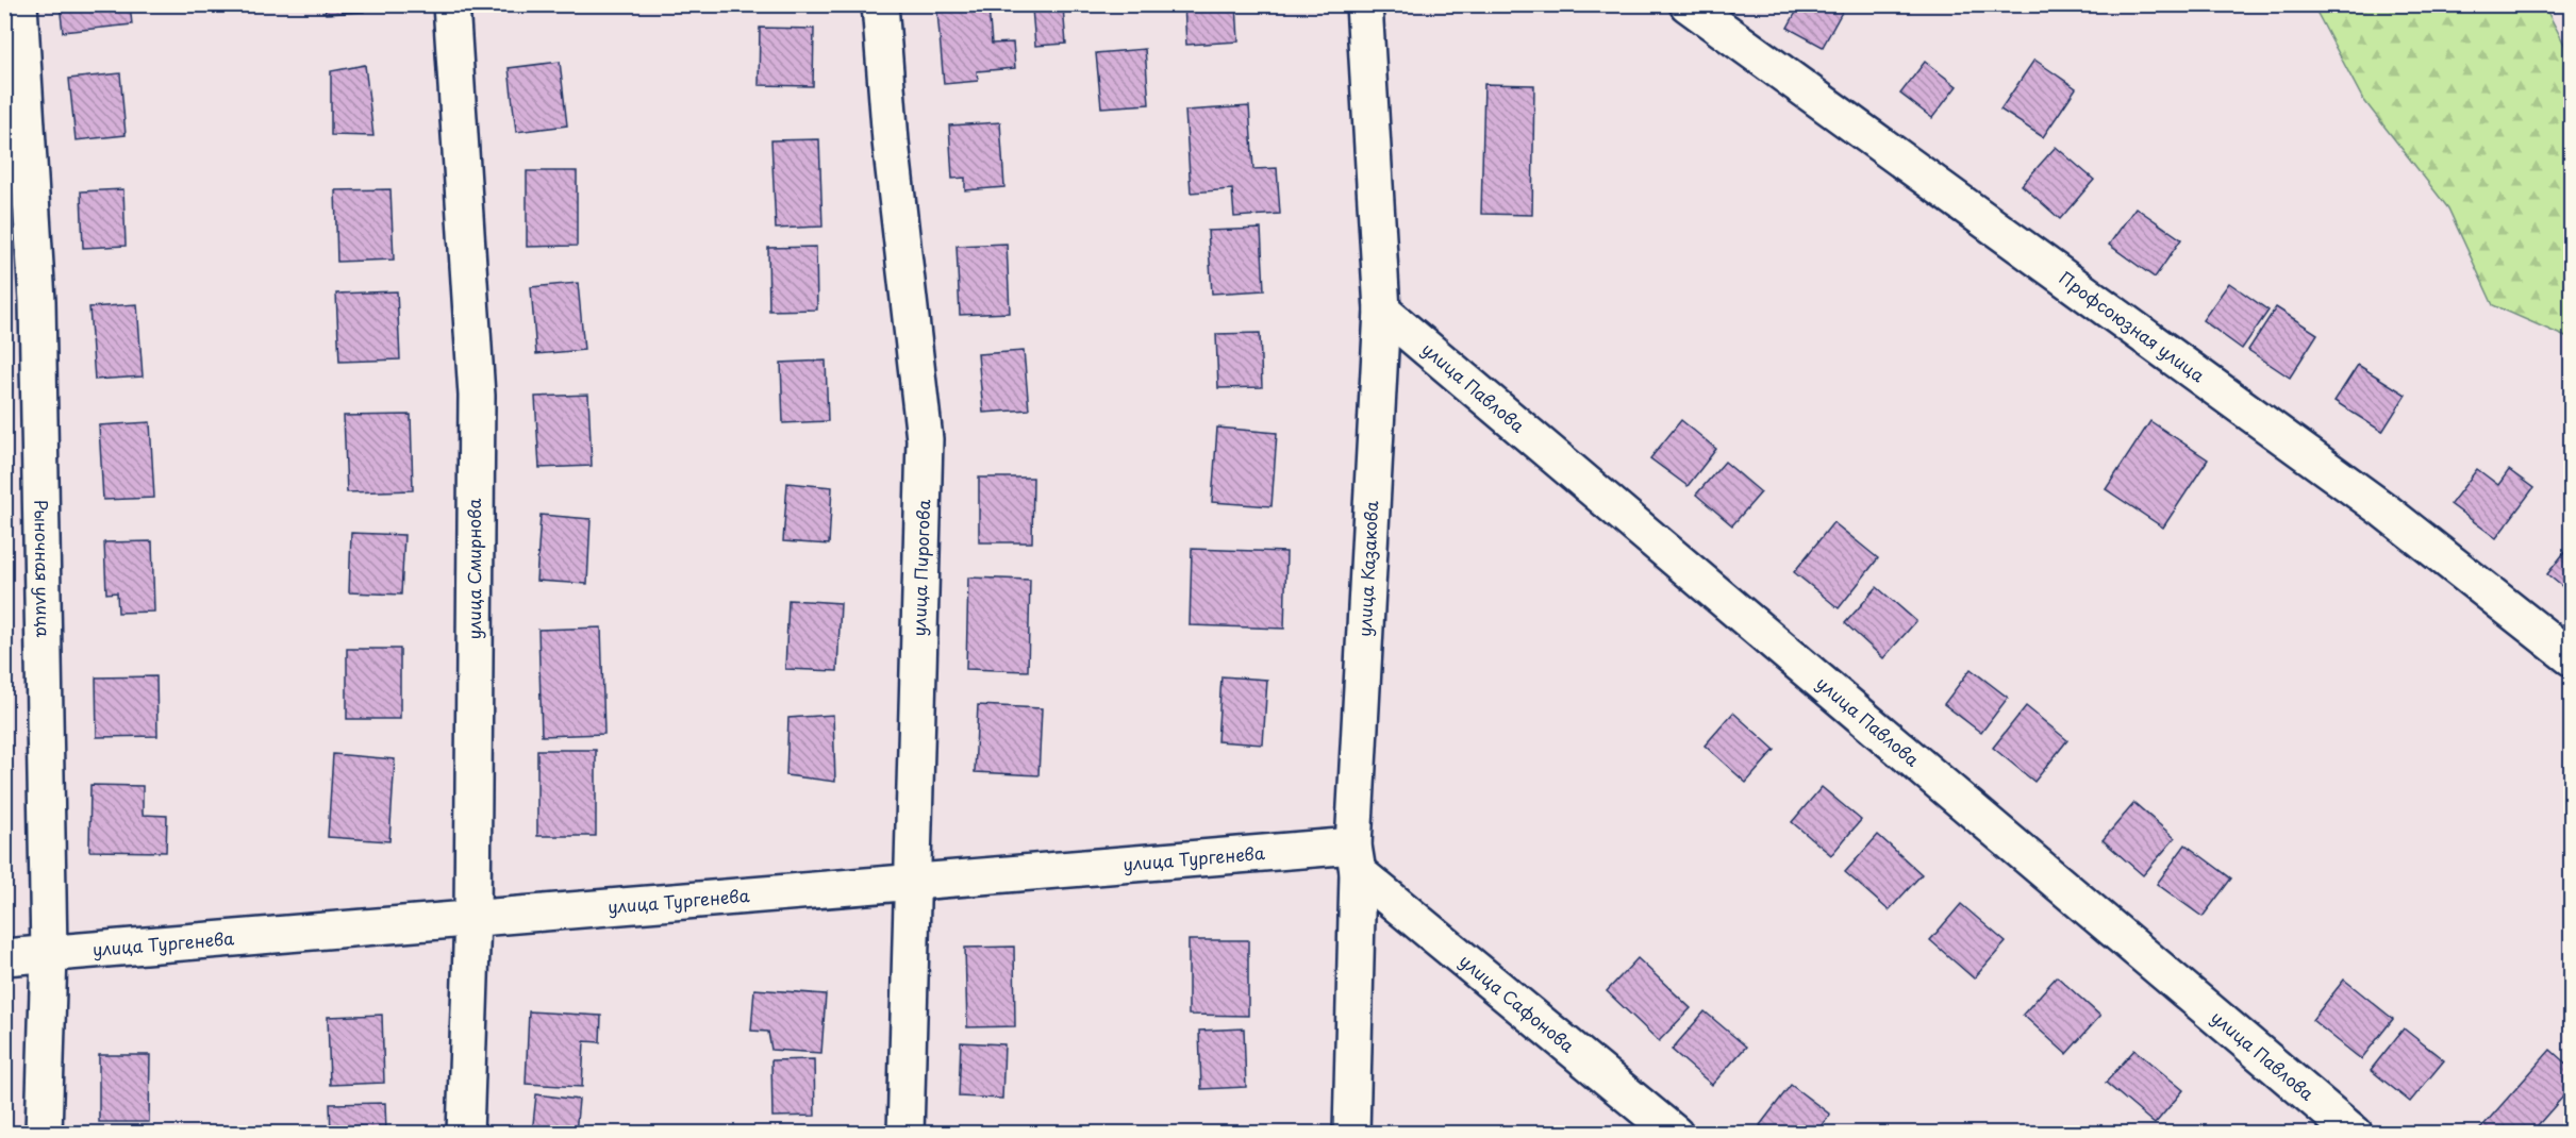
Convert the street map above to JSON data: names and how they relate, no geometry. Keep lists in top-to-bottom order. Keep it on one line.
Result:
{"streets":{"street":["Профсоюзная улица","улица Павлова","улица Пирогова","Рыночная улица","улица Смирнова","улица Казакова","улица Тургенева","улица Сафонова"]},"crossings":[["улица Павлова","улица Казакова"],["улица Пирогова","улица Тургенева"],["Рыночная улица","улица Тургенева"],["улица Смирнова","улица Тургенева"],["улица Казакова","улица Тургенева"],["улица Казакова","улица Сафонова"],["улица Тургенева","улица Сафонова"]]}
